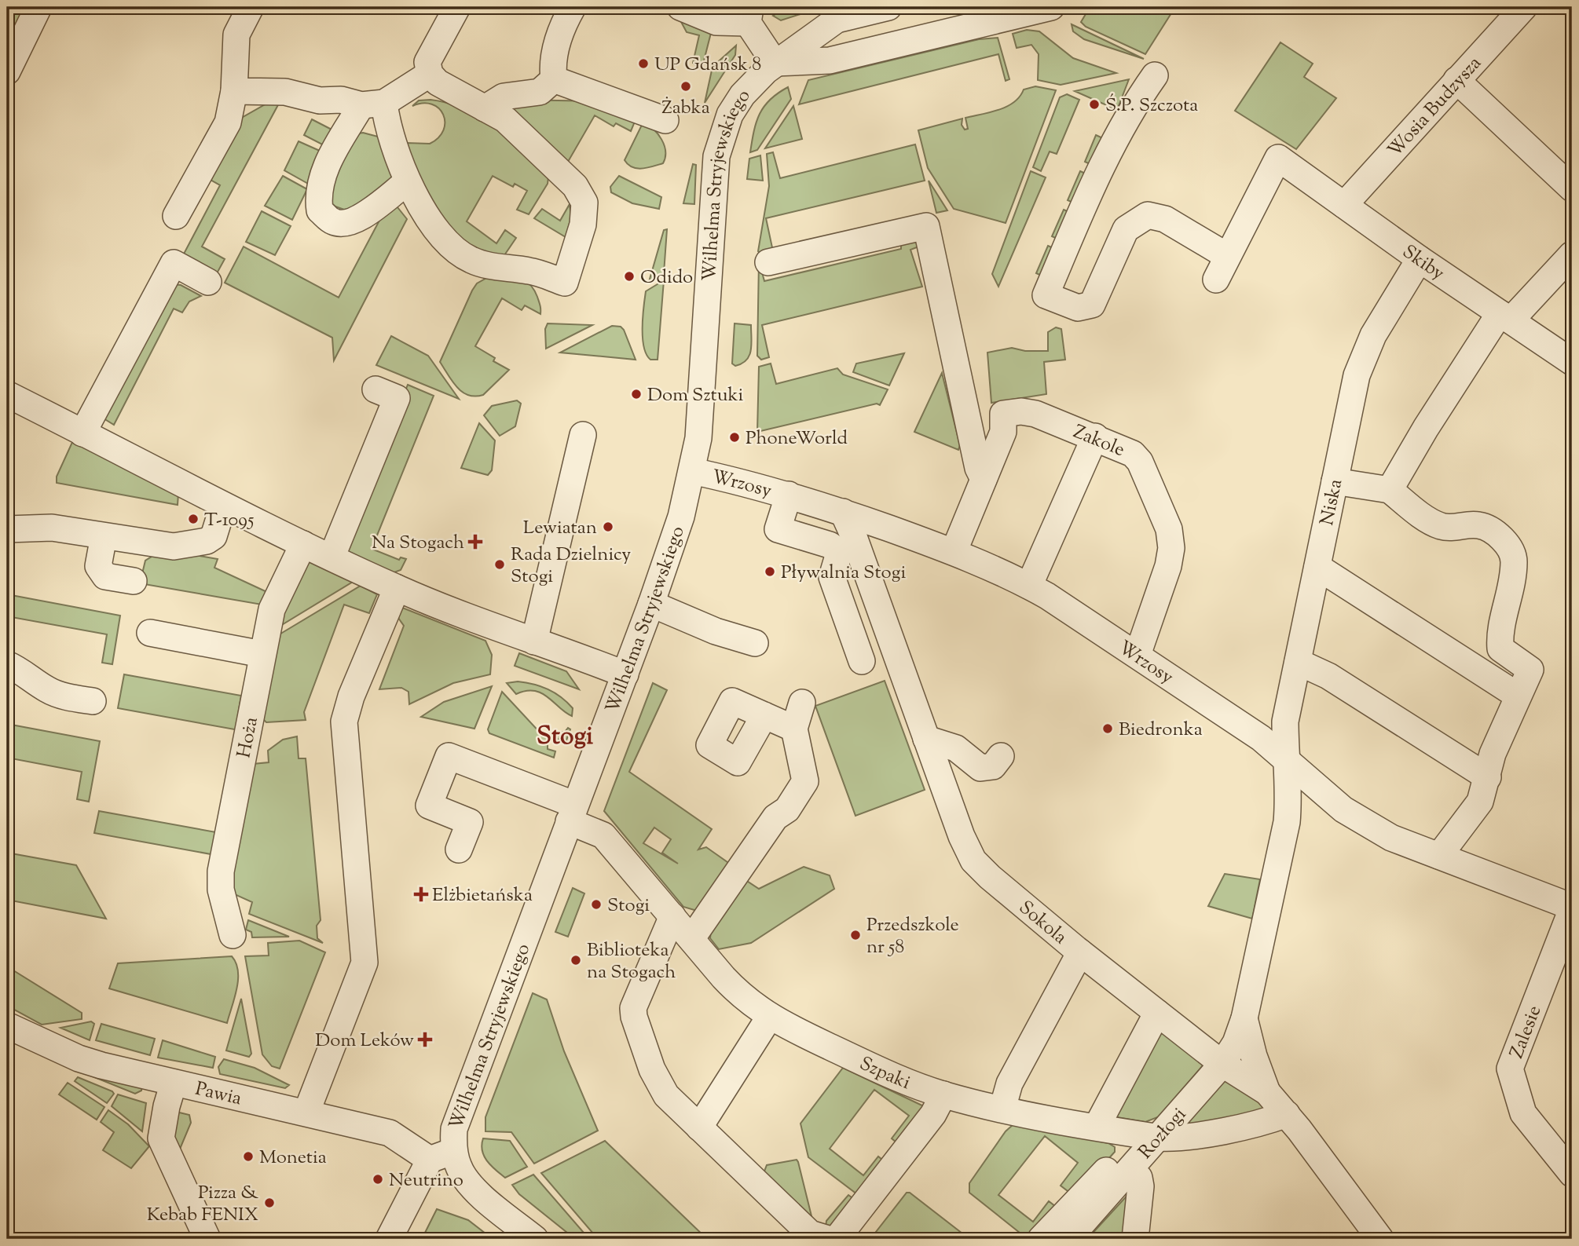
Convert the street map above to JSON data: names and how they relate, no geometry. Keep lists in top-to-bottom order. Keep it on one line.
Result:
{"streets":{"street":["Wosia Budzysza","Wilhelma Stryjewskiego","Skiby","Zakole","Wrzosy","Niska","Hoża","Sokola","Zalesie","Szpaki","Pawia","Rozłogi"]},"crossings":[["Wosia Budzysza","Skiby"],["Wilhelma Stryjewskiego","Wrzosy"],["Wilhelma Stryjewskiego","Szpaki"],["Wilhelma Stryjewskiego","Pawia"],["Skiby","Niska"],["Zakole","Wrzosy"],["Wrzosy","Niska"],["Wrzosy","Sokola"],["Wrzosy","Zalesie"],["Wrzosy","Rozłogi"],["Niska","Rozłogi"],["Sokola","Szpaki"],["Sokola","Rozłogi"],["Szpaki","Rozłogi"]],"districts":["Stogi"],"places":{"other":["UP Gdańsk 8","Żabka","Ś.P. Szczota","Odido","Dom Sztuki","PhoneWorld","T-1095","Lewiatan","Rada Dzielnicy Stogi","Pływalnia Stogi","Biedronka","Stogi","Przedszkole nr 58","Biblioteka na Stogach","Monetia","Neutrino","Pizza & Kebab FENIX"],"health":["Na Stogach","Elżbietańska","Dom Leków"]}}
